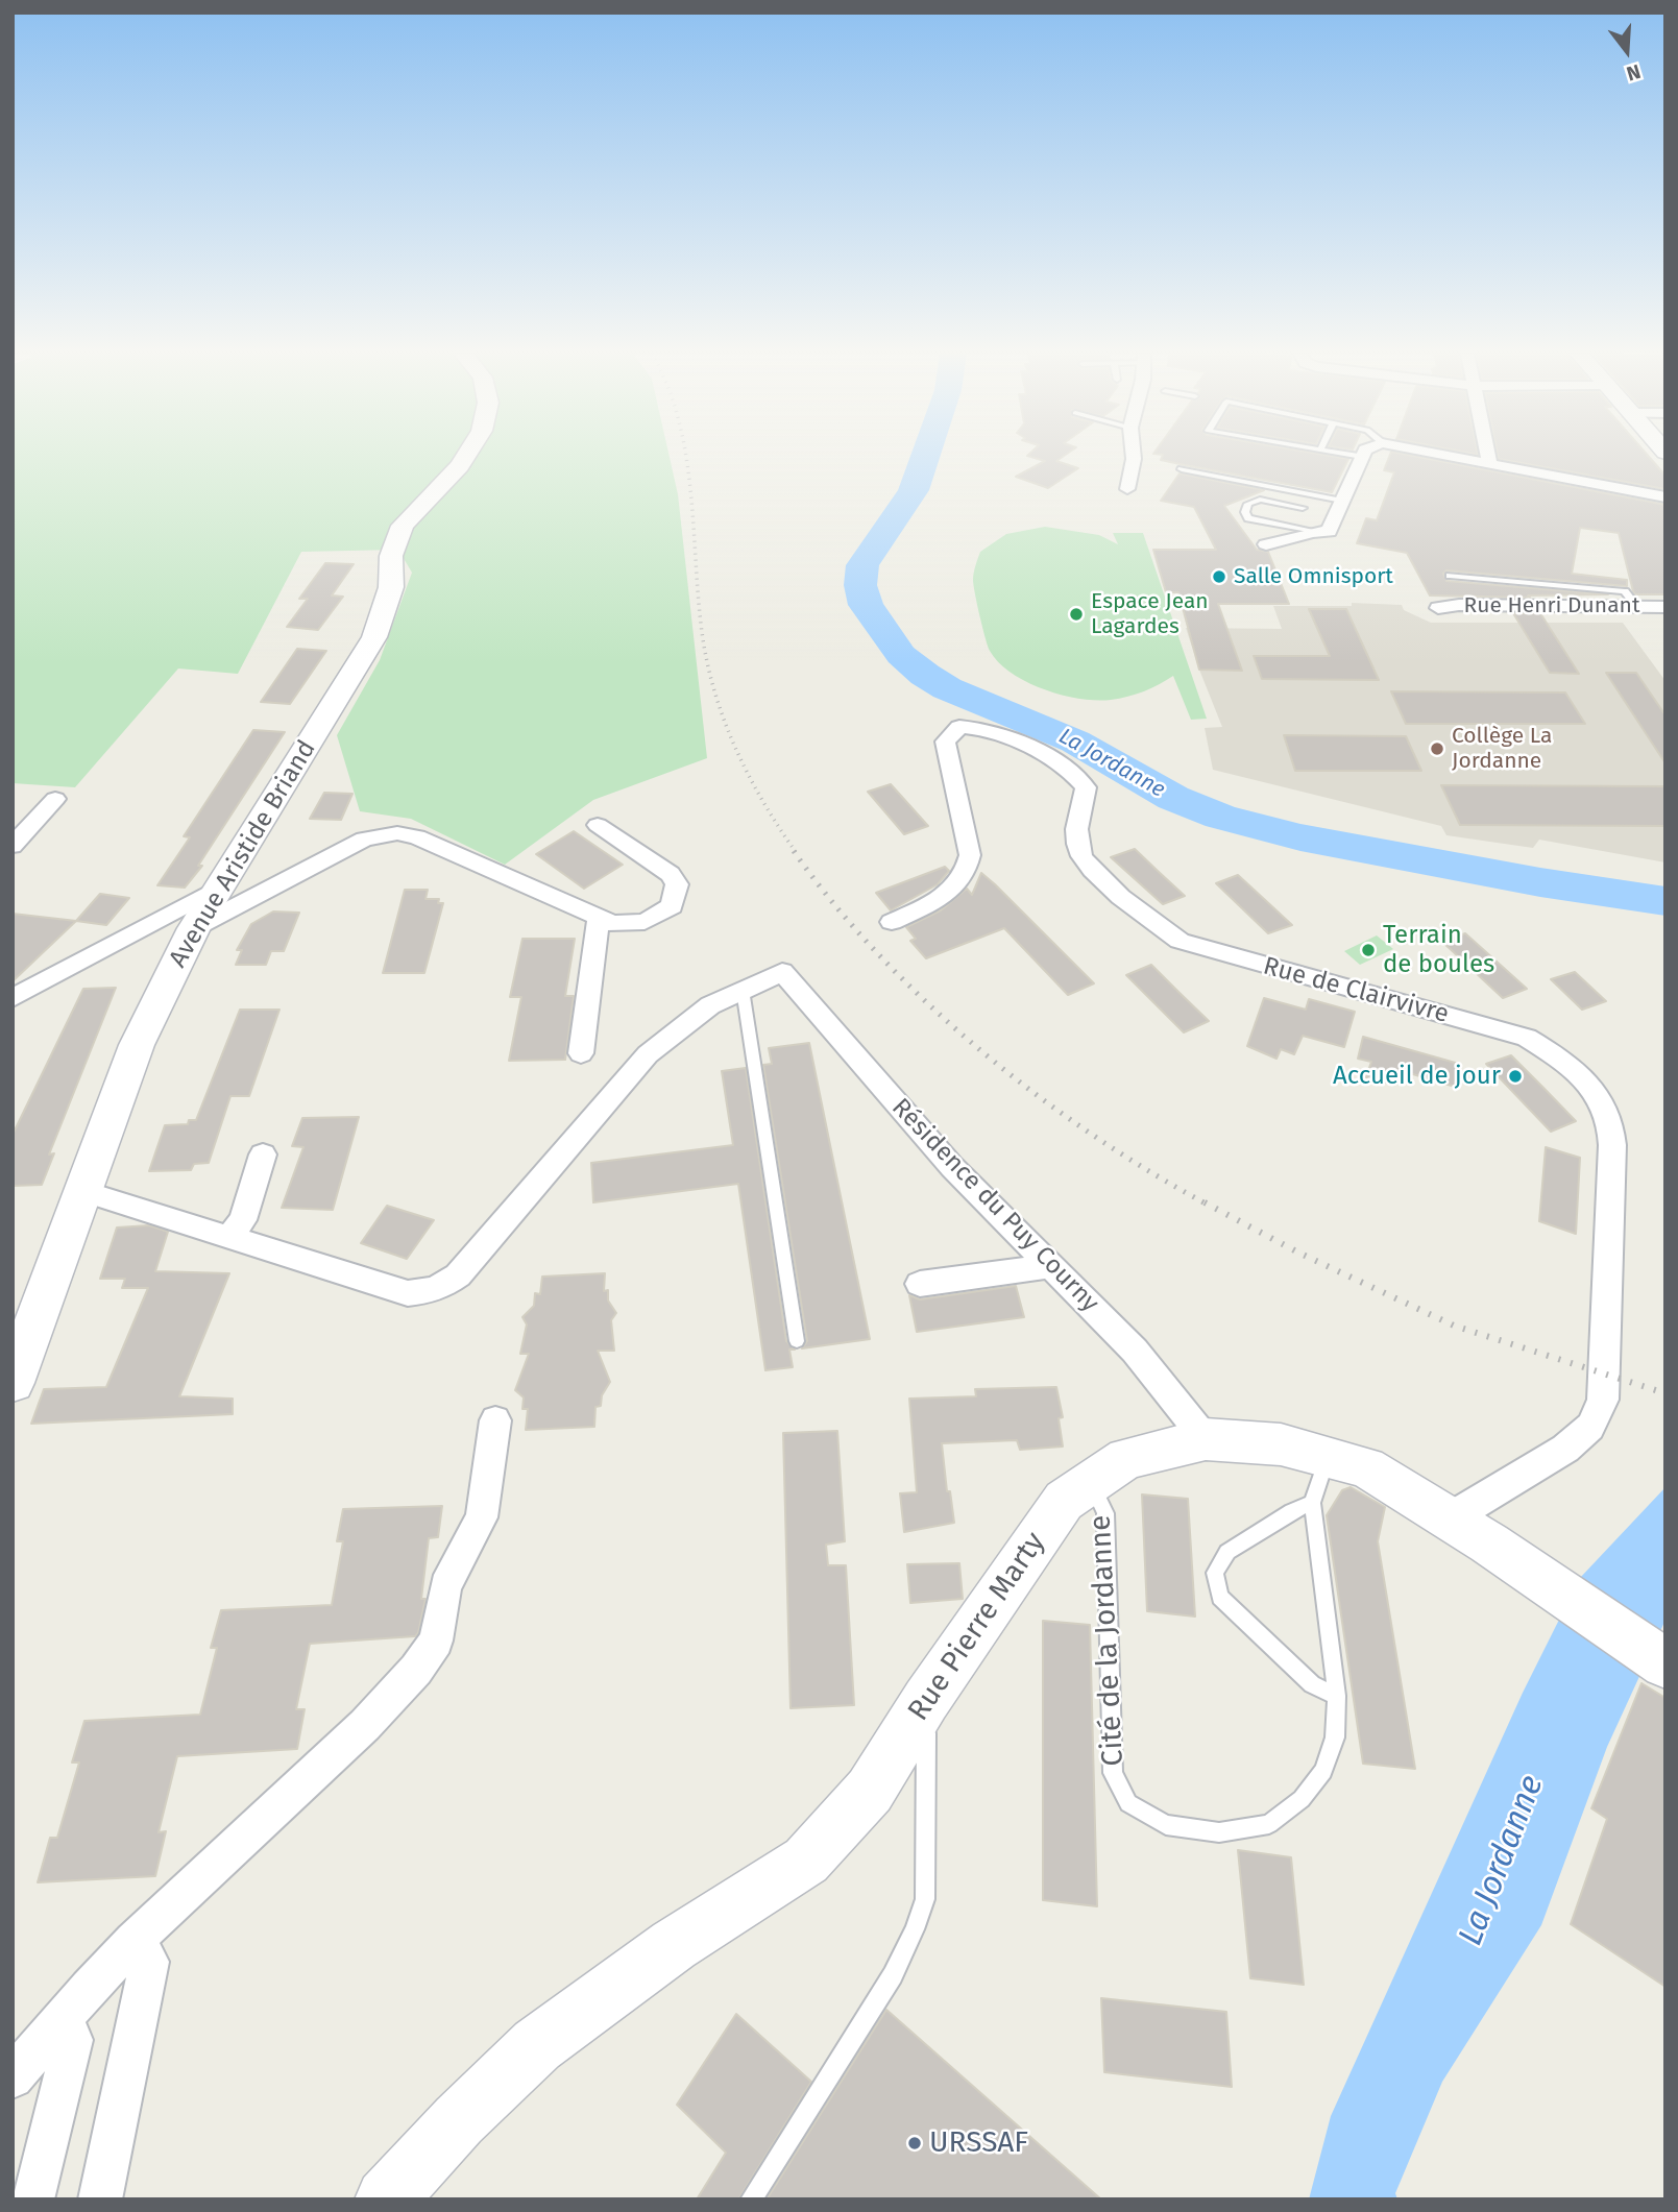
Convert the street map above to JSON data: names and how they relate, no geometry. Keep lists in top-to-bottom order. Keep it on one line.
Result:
{"streets":{"main road":["Avenue Aristide Briand","Rue Pierre Marty"],"street":["Rue Henri Dunant","Rue de Clairvivre","Résidence du Puy Courny"],"lane":["Cité de la Jordanne"]},"crossings":[["Rue de Clairvivre","Rue Pierre Marty"],["Résidence du Puy Courny","Rue Pierre Marty"],["Rue Pierre Marty","Cité de la Jordanne"]],"water":["La Jordanne"],"places":["Salle Omnisport","Espace Jean Lagardes","Collège La Jordanne","Terrain de boules","Accueil de jour","URSSAF"],"north":"bottom"}
